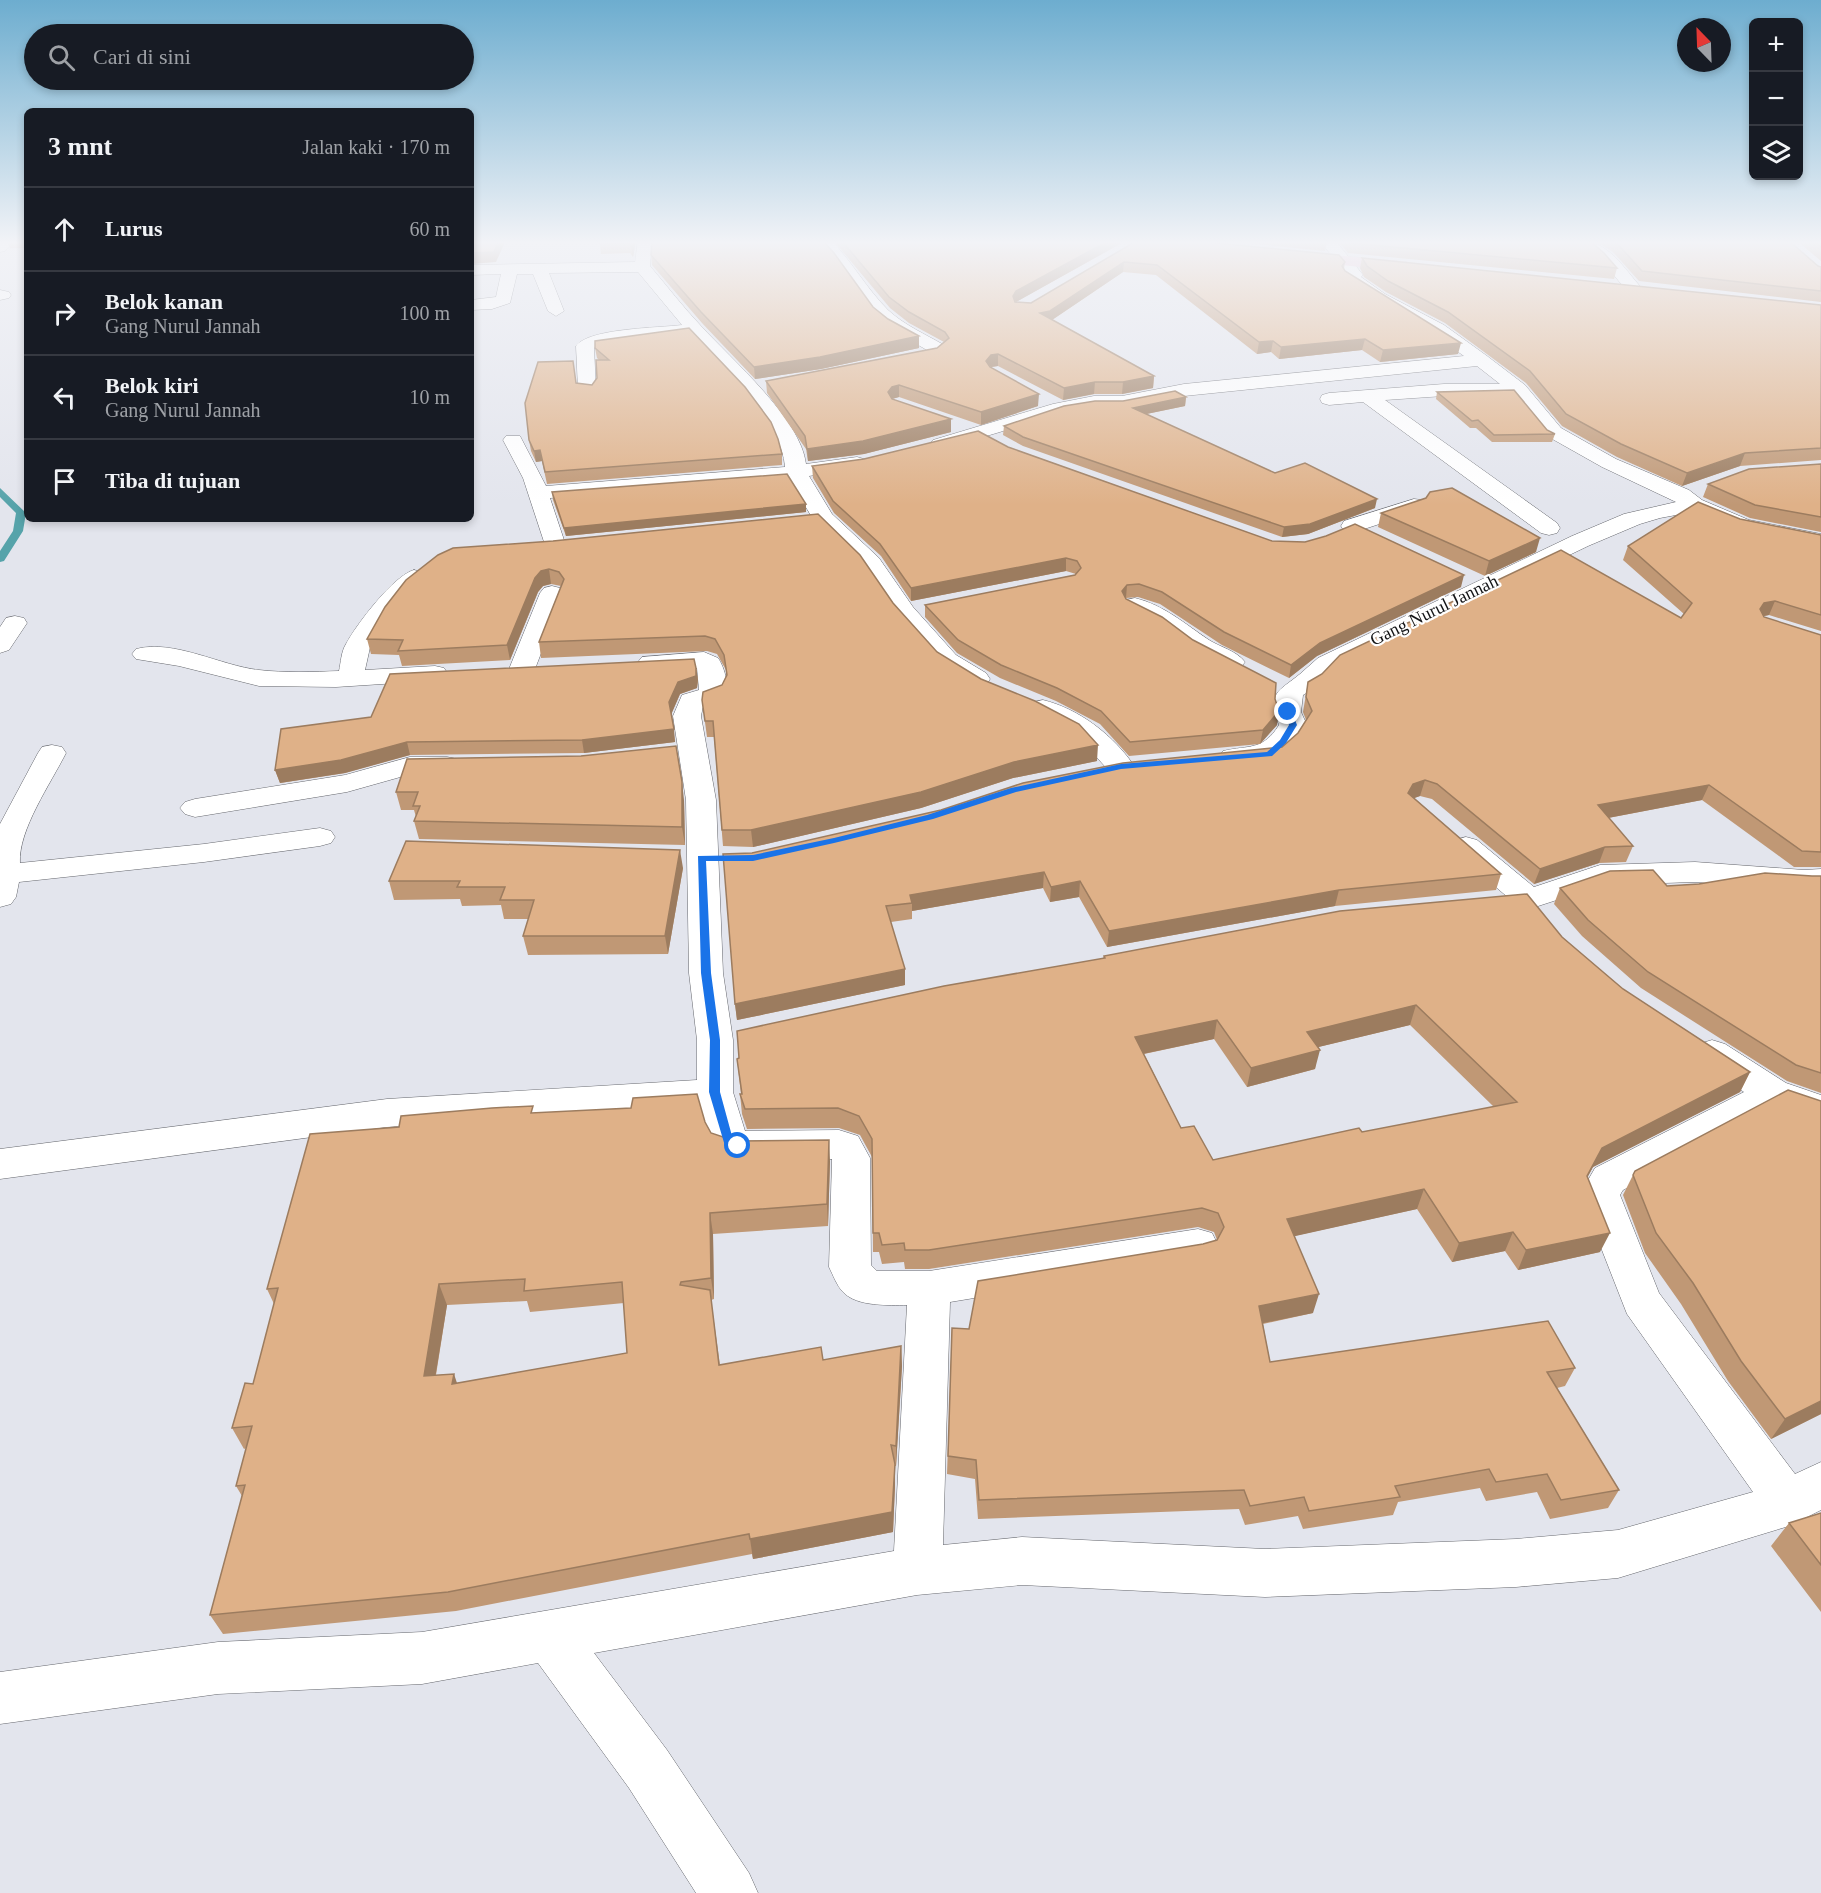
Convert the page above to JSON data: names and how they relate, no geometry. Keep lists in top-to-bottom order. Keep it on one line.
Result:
{"streets":{"street":["Gang Nurul Jannah"]},"north":"top left","page":{"map_buttons":["+","−"],"search":"Cari di sini","heading":["3 mnt","Jalan kaki · 170 m"],"list":[["Lurus","60 m"],["Belok kanan","Gang Nurul Jannah","100 m"],["Belok kiri","Gang Nurul Jannah","10 m"],"Tiba di tujuan"]}}
